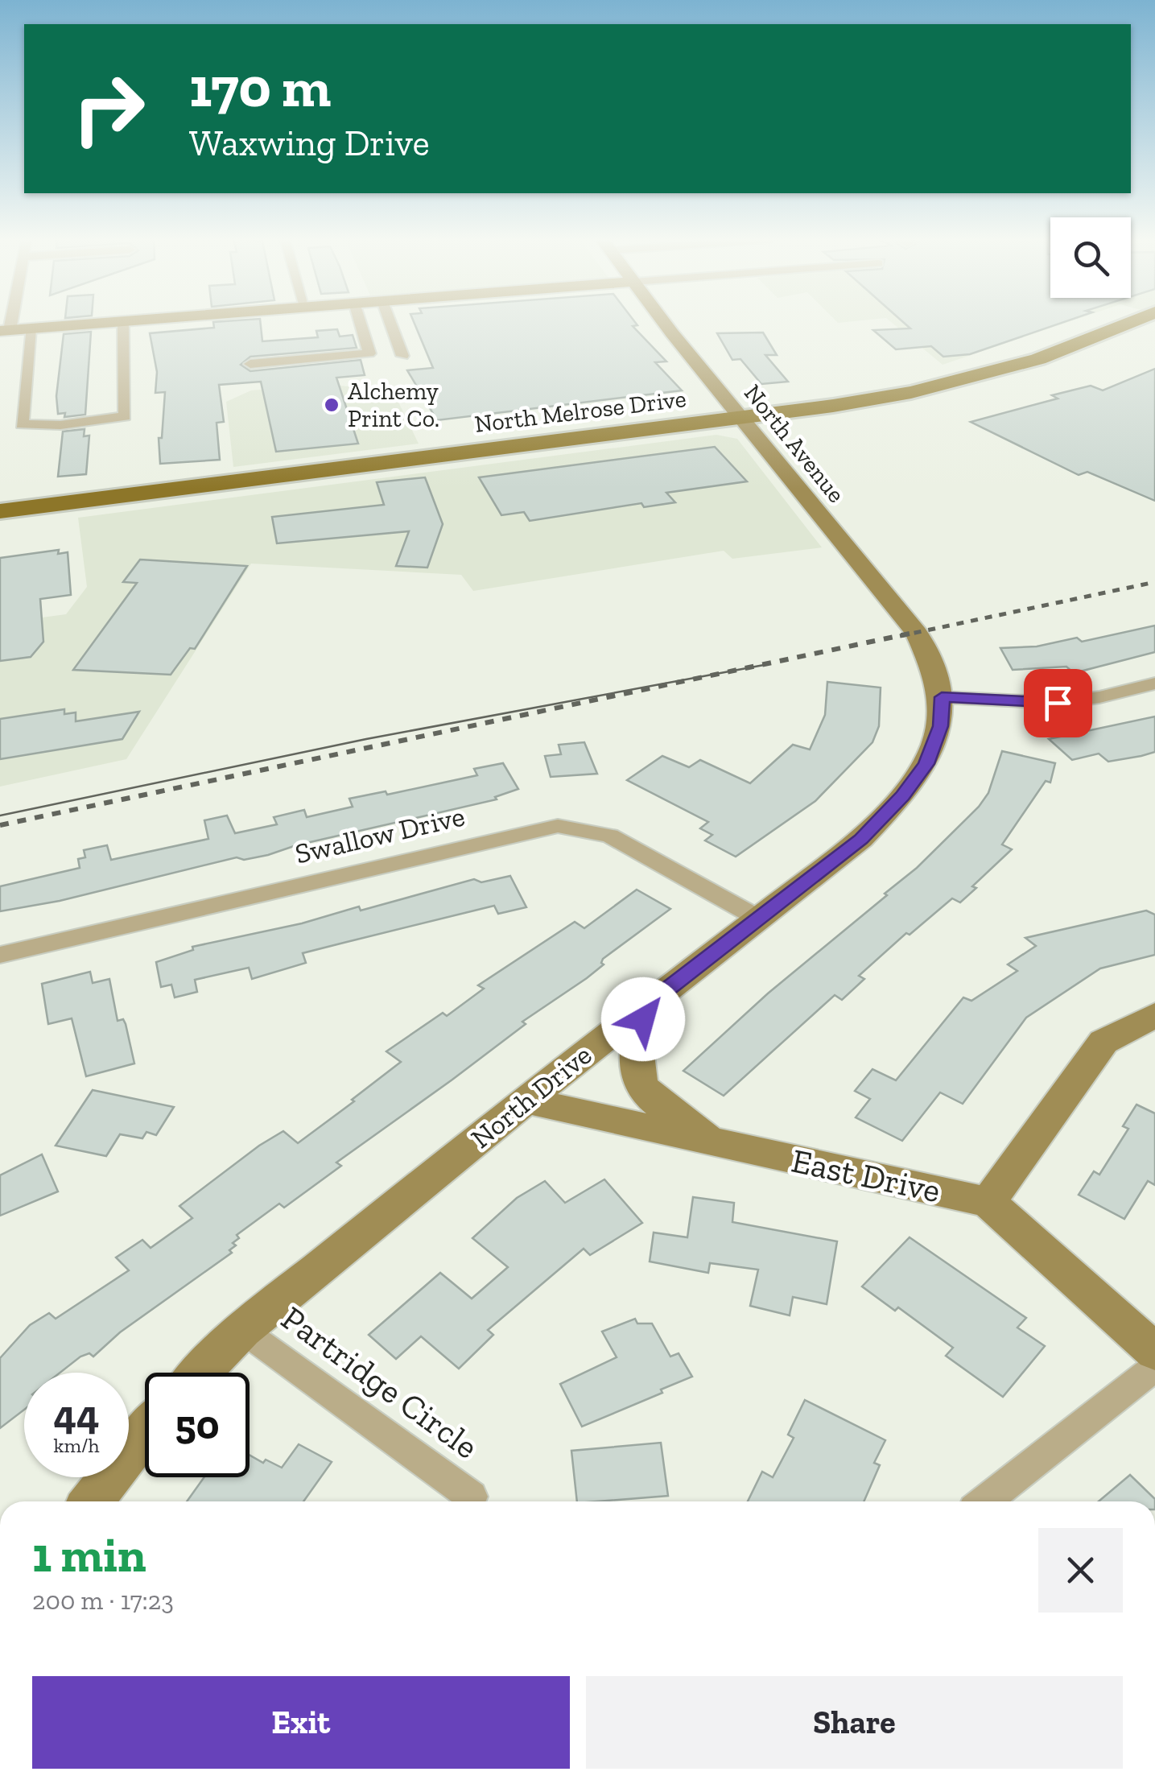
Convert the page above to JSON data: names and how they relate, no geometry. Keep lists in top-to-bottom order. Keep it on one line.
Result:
{"streets":{"main road":["North Melrose Drive","North Avenue","North Drive","East Drive"],"street":["Swallow Drive","Partridge Circle"]},"crossings":[["North Melrose Drive","North Avenue"],["North Avenue","North Drive"],["Swallow Drive","North Drive"],["North Drive","East Drive"],["North Drive","Partridge Circle"]],"places":["Alchemy Print Co."],"page":{"turn":["170 m","Waxwing Drive"],"speed":"44 km/h","limit":"50","heading":["1 min","200 m · 17:23"],"buttons":["Exit","Share"]}}
